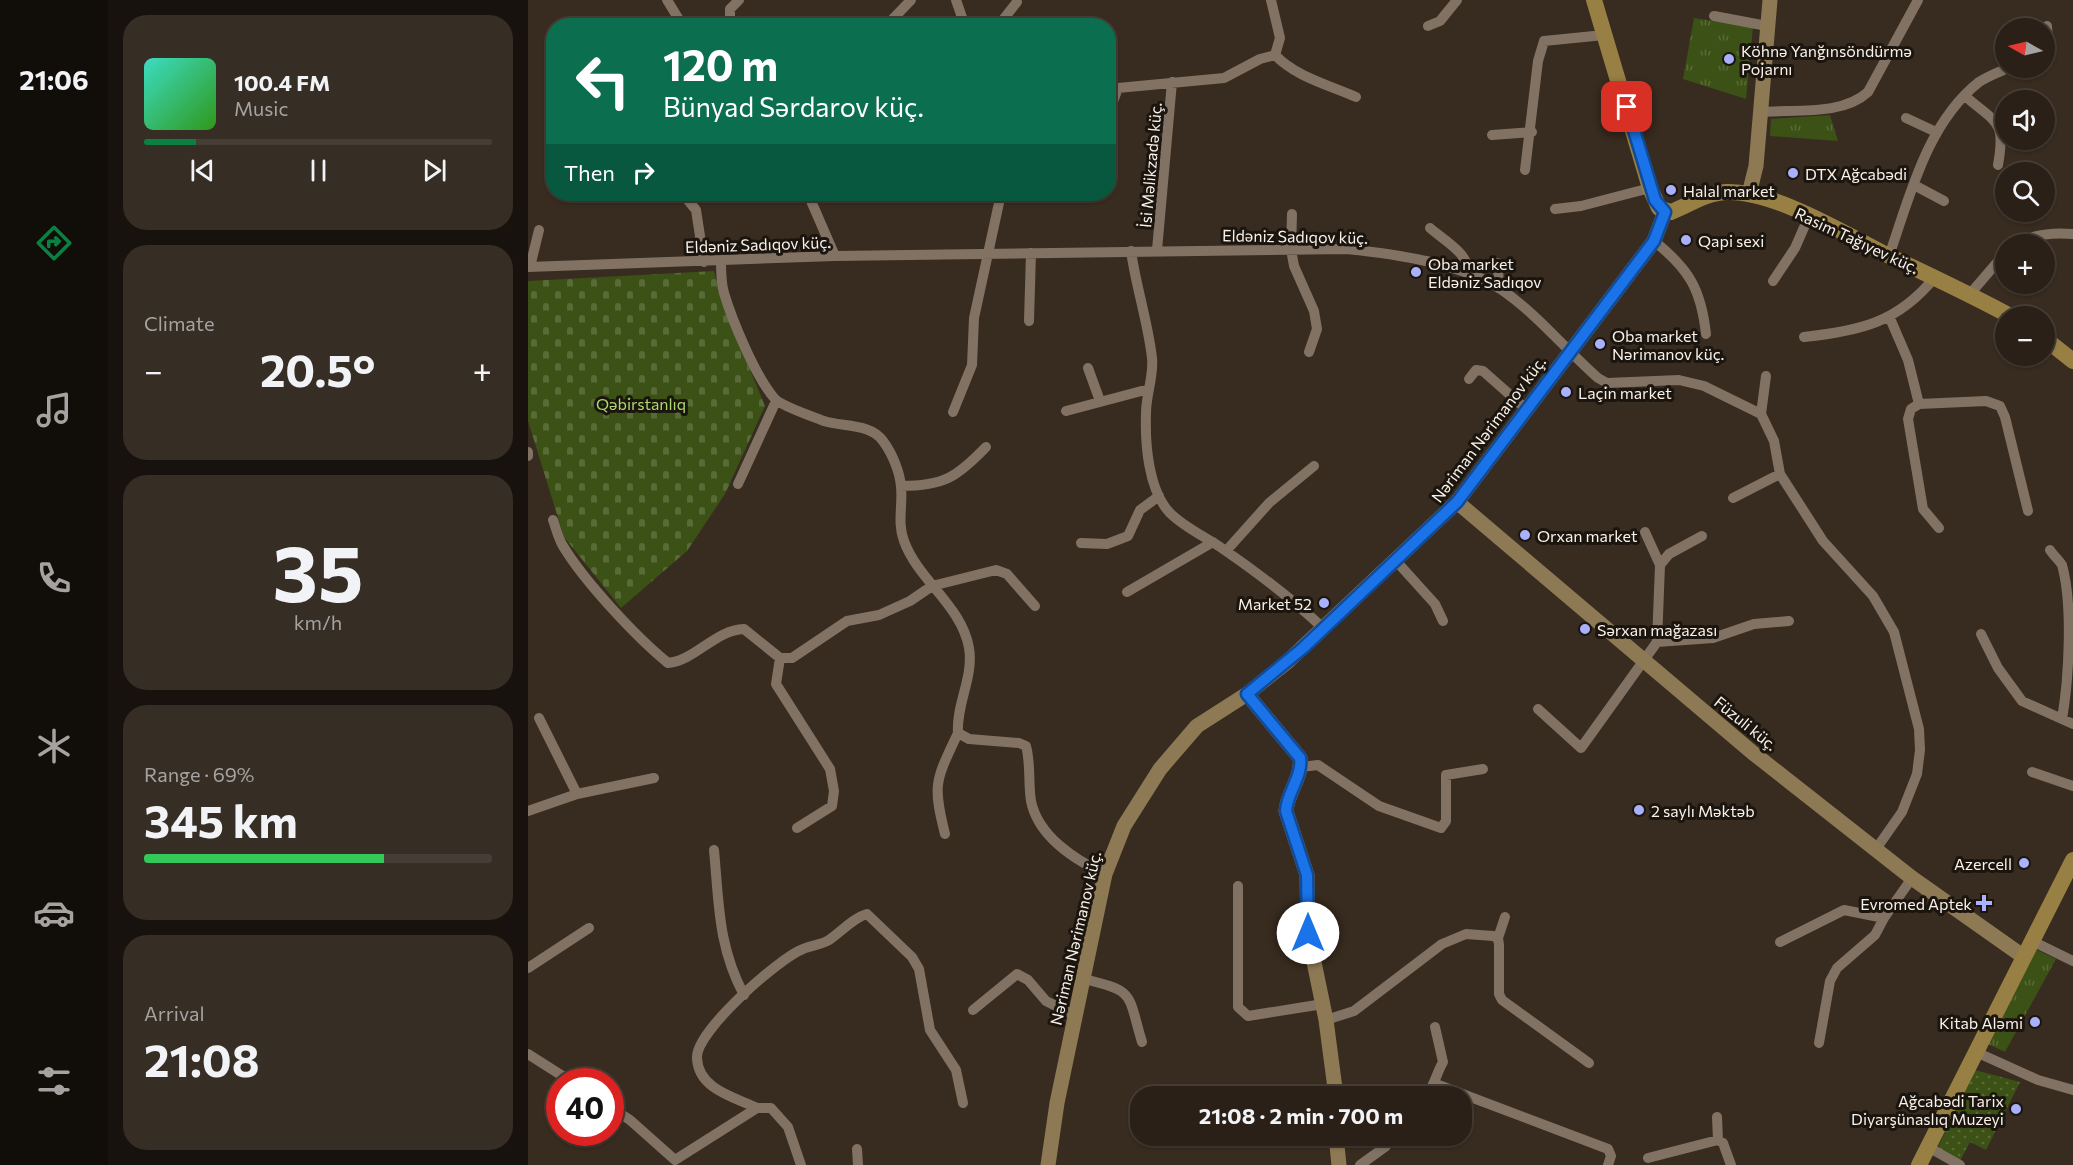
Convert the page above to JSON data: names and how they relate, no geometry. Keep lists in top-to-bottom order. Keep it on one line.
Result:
{"streets":{"main road":["Rasim Tağıyev küç."],"street":["İsi Məlikzadə küç.","Eldəniz Sadıqov küç.","Nəriman Nərimanov küç.","Füzuli küç."]},"crossings":[["İsi Məlikzadə küç.","Eldəniz Sadıqov küç."],["Eldəniz Sadıqov küç.","Nəriman Nərimanov küç."],["Rasim Tağıyev küç.","Nəriman Nərimanov küç."],["Nəriman Nərimanov küç.","Füzuli küç."]],"parks":["Qəbirstanlıq"],"places":{"other":["Köhnə Yanğınsöndürmə Pojarnı","DTX Ağcabədi","Halal market","Qapi sexi","Oba market Eldəniz Sadıqov","Oba market Nərimanov küç.","Laçin market","Orxan market","Market 52","Sərxan mağazası","2 saylı Məktəb","Azercell","Kitab Aləmi","Ağcabədi Tarix Diyarşünaslıq Muzeyi"],"health":["Evromed Aptek"]},"north":"left","page":{"tabs":"21:06","map_buttons":["+","−"],"turn":["120 m","Bünyad Sərdarov küç."],"song":["100.4 FM","Music"],"then":"Then","tile":["Climate",["35","km/h"],["Range · 69%","345 km"],["Arrival","21:08"]],"heat":["−","20.5°","+"],"limit":"40","trip":"21:08 · 2 min · 700 m"}}
